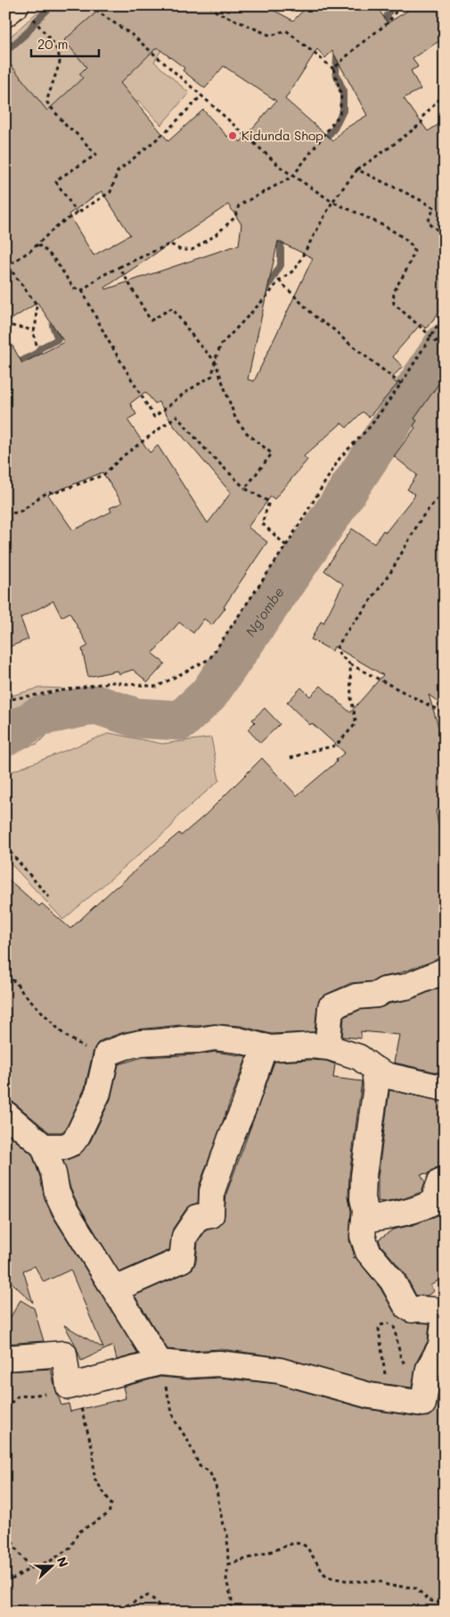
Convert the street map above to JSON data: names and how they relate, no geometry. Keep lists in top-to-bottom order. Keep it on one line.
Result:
{"water":["Ng'ombe"],"places":["Kidunda Shop"],"scale_bar":"20 m","north":"right"}
